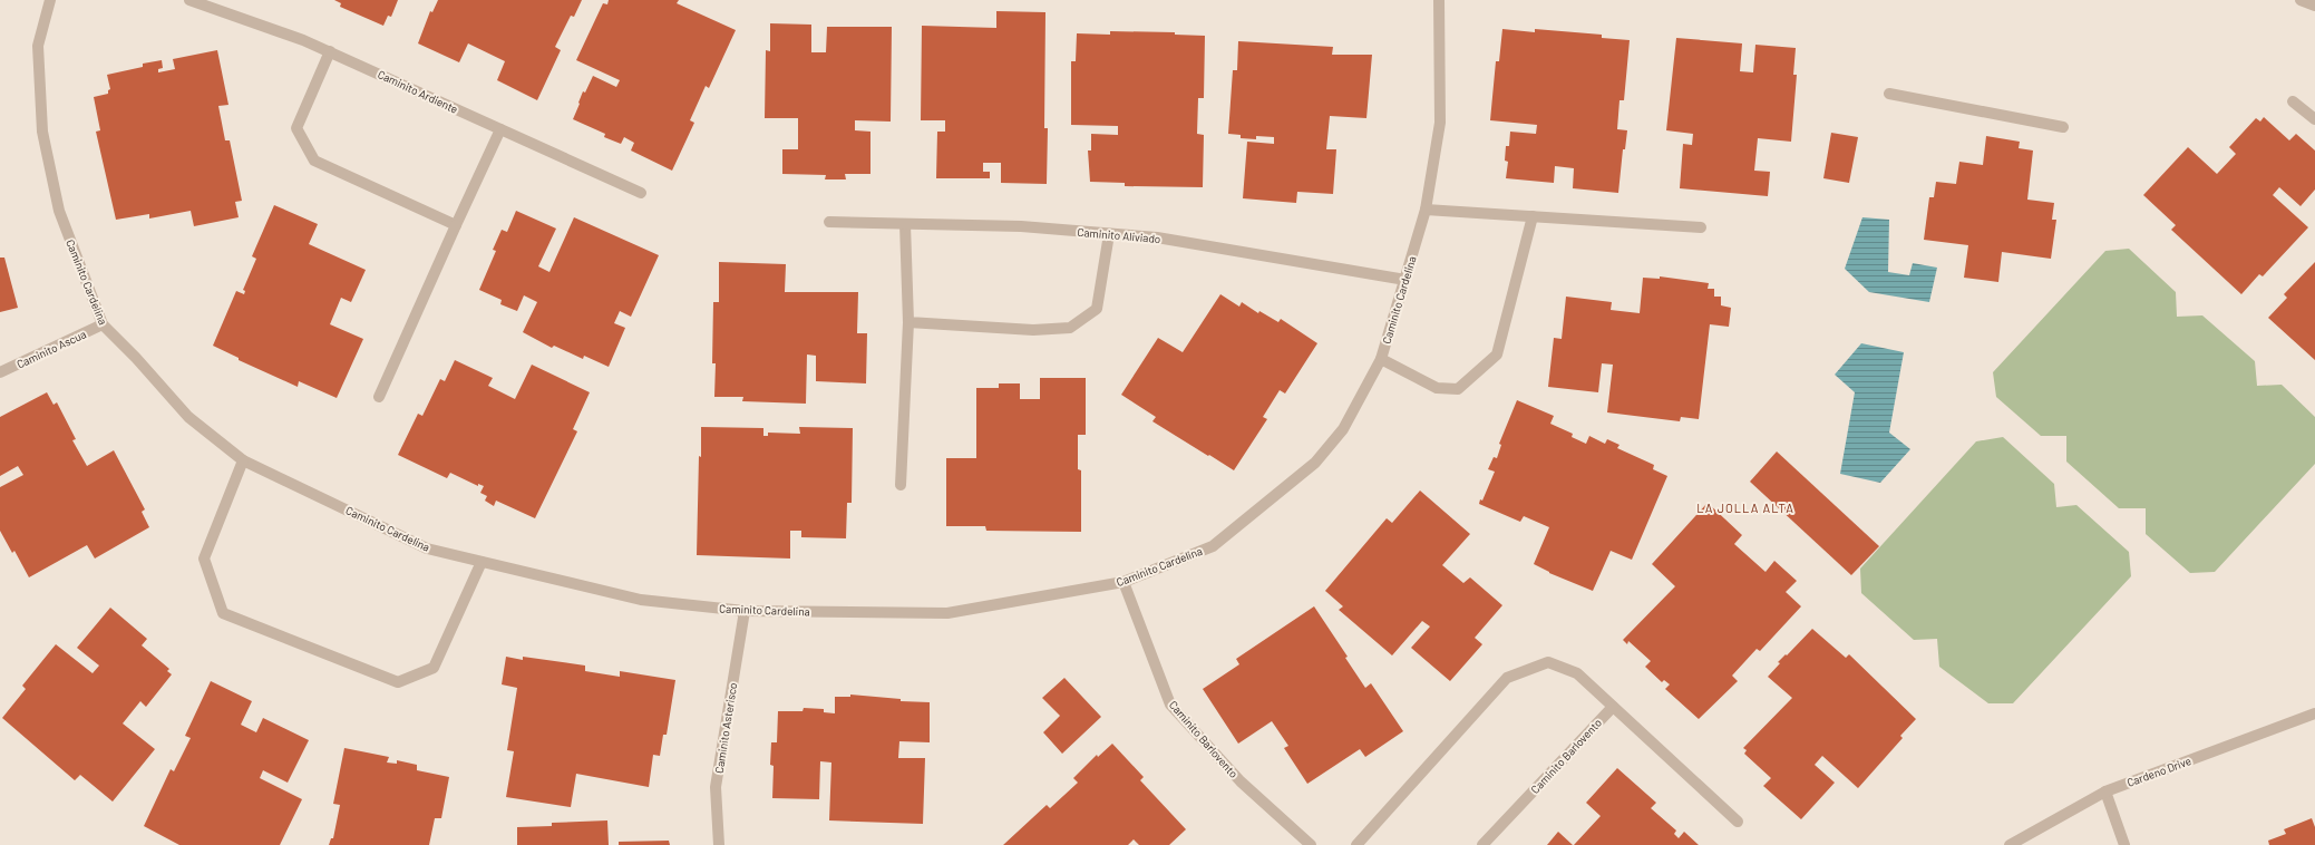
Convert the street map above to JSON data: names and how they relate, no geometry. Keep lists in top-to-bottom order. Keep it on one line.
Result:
{"streets":{"street":["Caminito Ardiente","Caminito Aliviado","Caminito Cardelina","Caminito Ascua","Caminito Asterisco","Caminito Barlovento","Cardeno Drive"]},"crossings":[["Caminito Aliviado","Caminito Cardelina"],["Caminito Cardelina","Caminito Ascua"],["Caminito Cardelina","Caminito Asterisco"],["Caminito Cardelina","Caminito Barlovento"]],"districts":["LA JOLLA ALTA"]}
